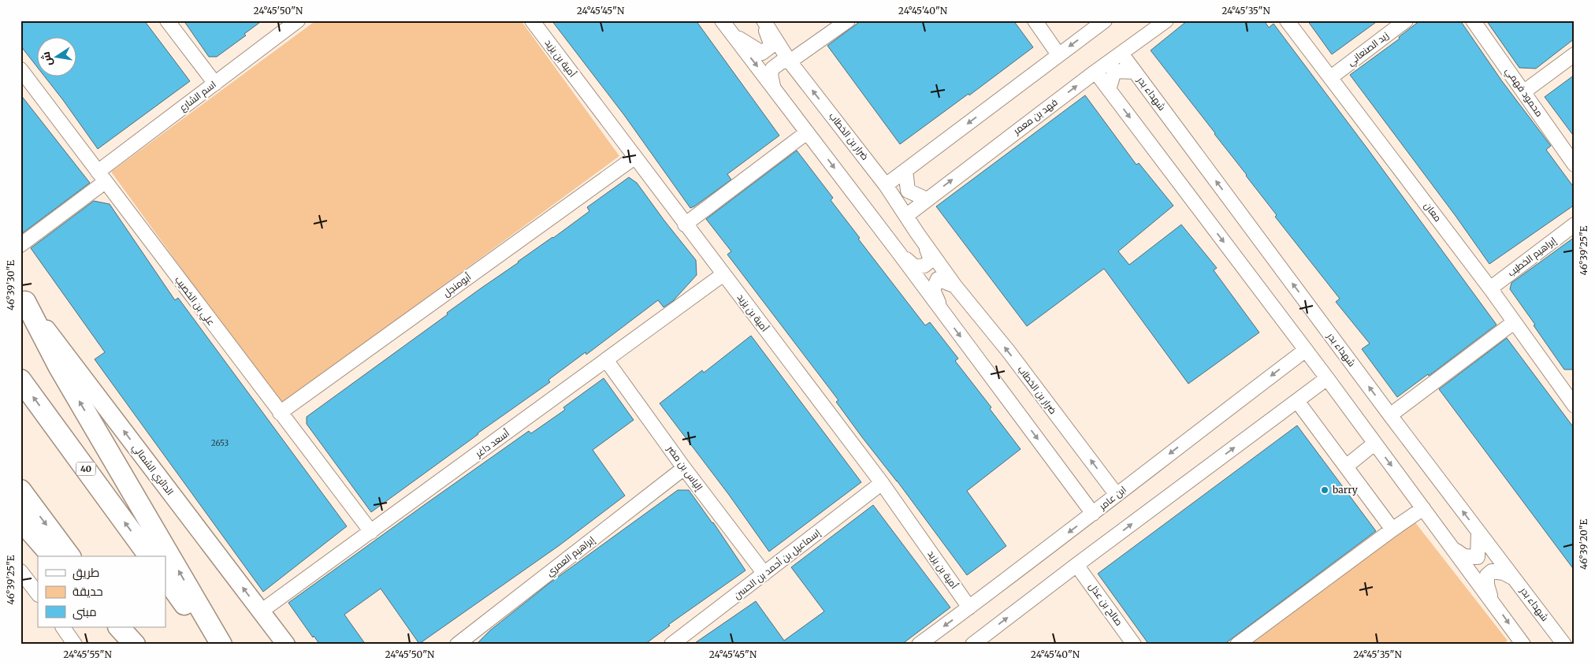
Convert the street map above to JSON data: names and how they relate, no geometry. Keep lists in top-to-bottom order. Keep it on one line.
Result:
{"streets":{"highway":["40"],"main road":["الدائري الشمالي"],"street":["زيد الصنعاني","أمية بن يزيد","محمود فهمي","شهداء بدر","اسم الشارع","فهد بن معمر","ضرار بن الخطاب","معان","إبراهيم الخطيب","أبومنجل","علي بن الخصيب","أسعد داغر","إلياس بن مضر","ابن عامر","إبراهيم العمري","إسماعيل بن أحمد بن الحسن","صالح بن عذل"]},"crossings":[["زيد الصنعاني","معان"],["أمية بن يزيد","أبومنجل"],["أمية بن يزيد","أسعد داغر"],["أمية بن يزيد","ابن عامر"],["أمية بن يزيد","إسماعيل بن أحمد بن الحسن"],["شهداء بدر","فهد بن معمر"],["اسم الشارع","علي بن الخصيب"],["فهد بن معمر","ضرار بن الخطاب"],["ضرار بن الخطاب","ابن عامر"],["معان","إبراهيم الخطيب"],["أبومنجل","علي بن الخصيب"],["علي بن الخصيب","أسعد داغر"],["أسعد داغر","إلياس بن مضر"],["أسعد داغر","الدائري الشمالي"],["إلياس بن مضر","إبراهيم العمري"],["إلياس بن مضر","إسماعيل بن أحمد بن الحسن"]],"one_way":["الدائري الشمالي"],"places":["barry"],"house_numbers":["2653"],"legend":["طريق","حديقة","مبنى"],"north":"left","coordinates":["24°45'50\"N","24°45'45\"N","24°45'40\"N","24°45'35\"N","46°39'25\"E","46°39'30\"E","46°39'20\"E","24°45'55\"N"]}
